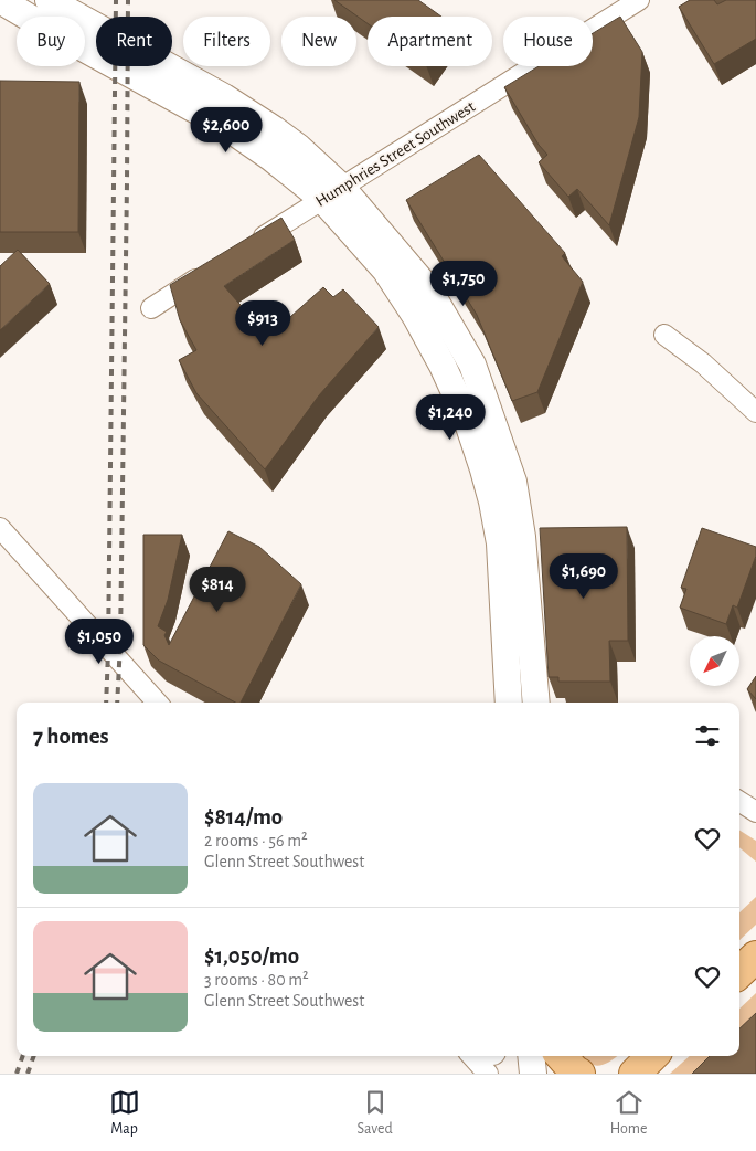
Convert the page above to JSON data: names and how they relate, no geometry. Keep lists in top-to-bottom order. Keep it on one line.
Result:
{"streets":{"street":["Humphries Street Southwest"]},"north":"bottom left","page":{"chip":["Buy","Rent","Filters","New","Apartment","House"],"price":["$2,600","$1,750","$913","$1,240","$1,690","$814","$1,050"],"heading":"7 homes","list":[{"name":"$814/mo","note":"2 rooms · 56 m² · Glenn Street Southwest"},{"name":"$1,050/mo","note":"3 rooms · 80 m² · Glenn Street Southwest"}],"tabs":["Map","Saved","Home"]}}
